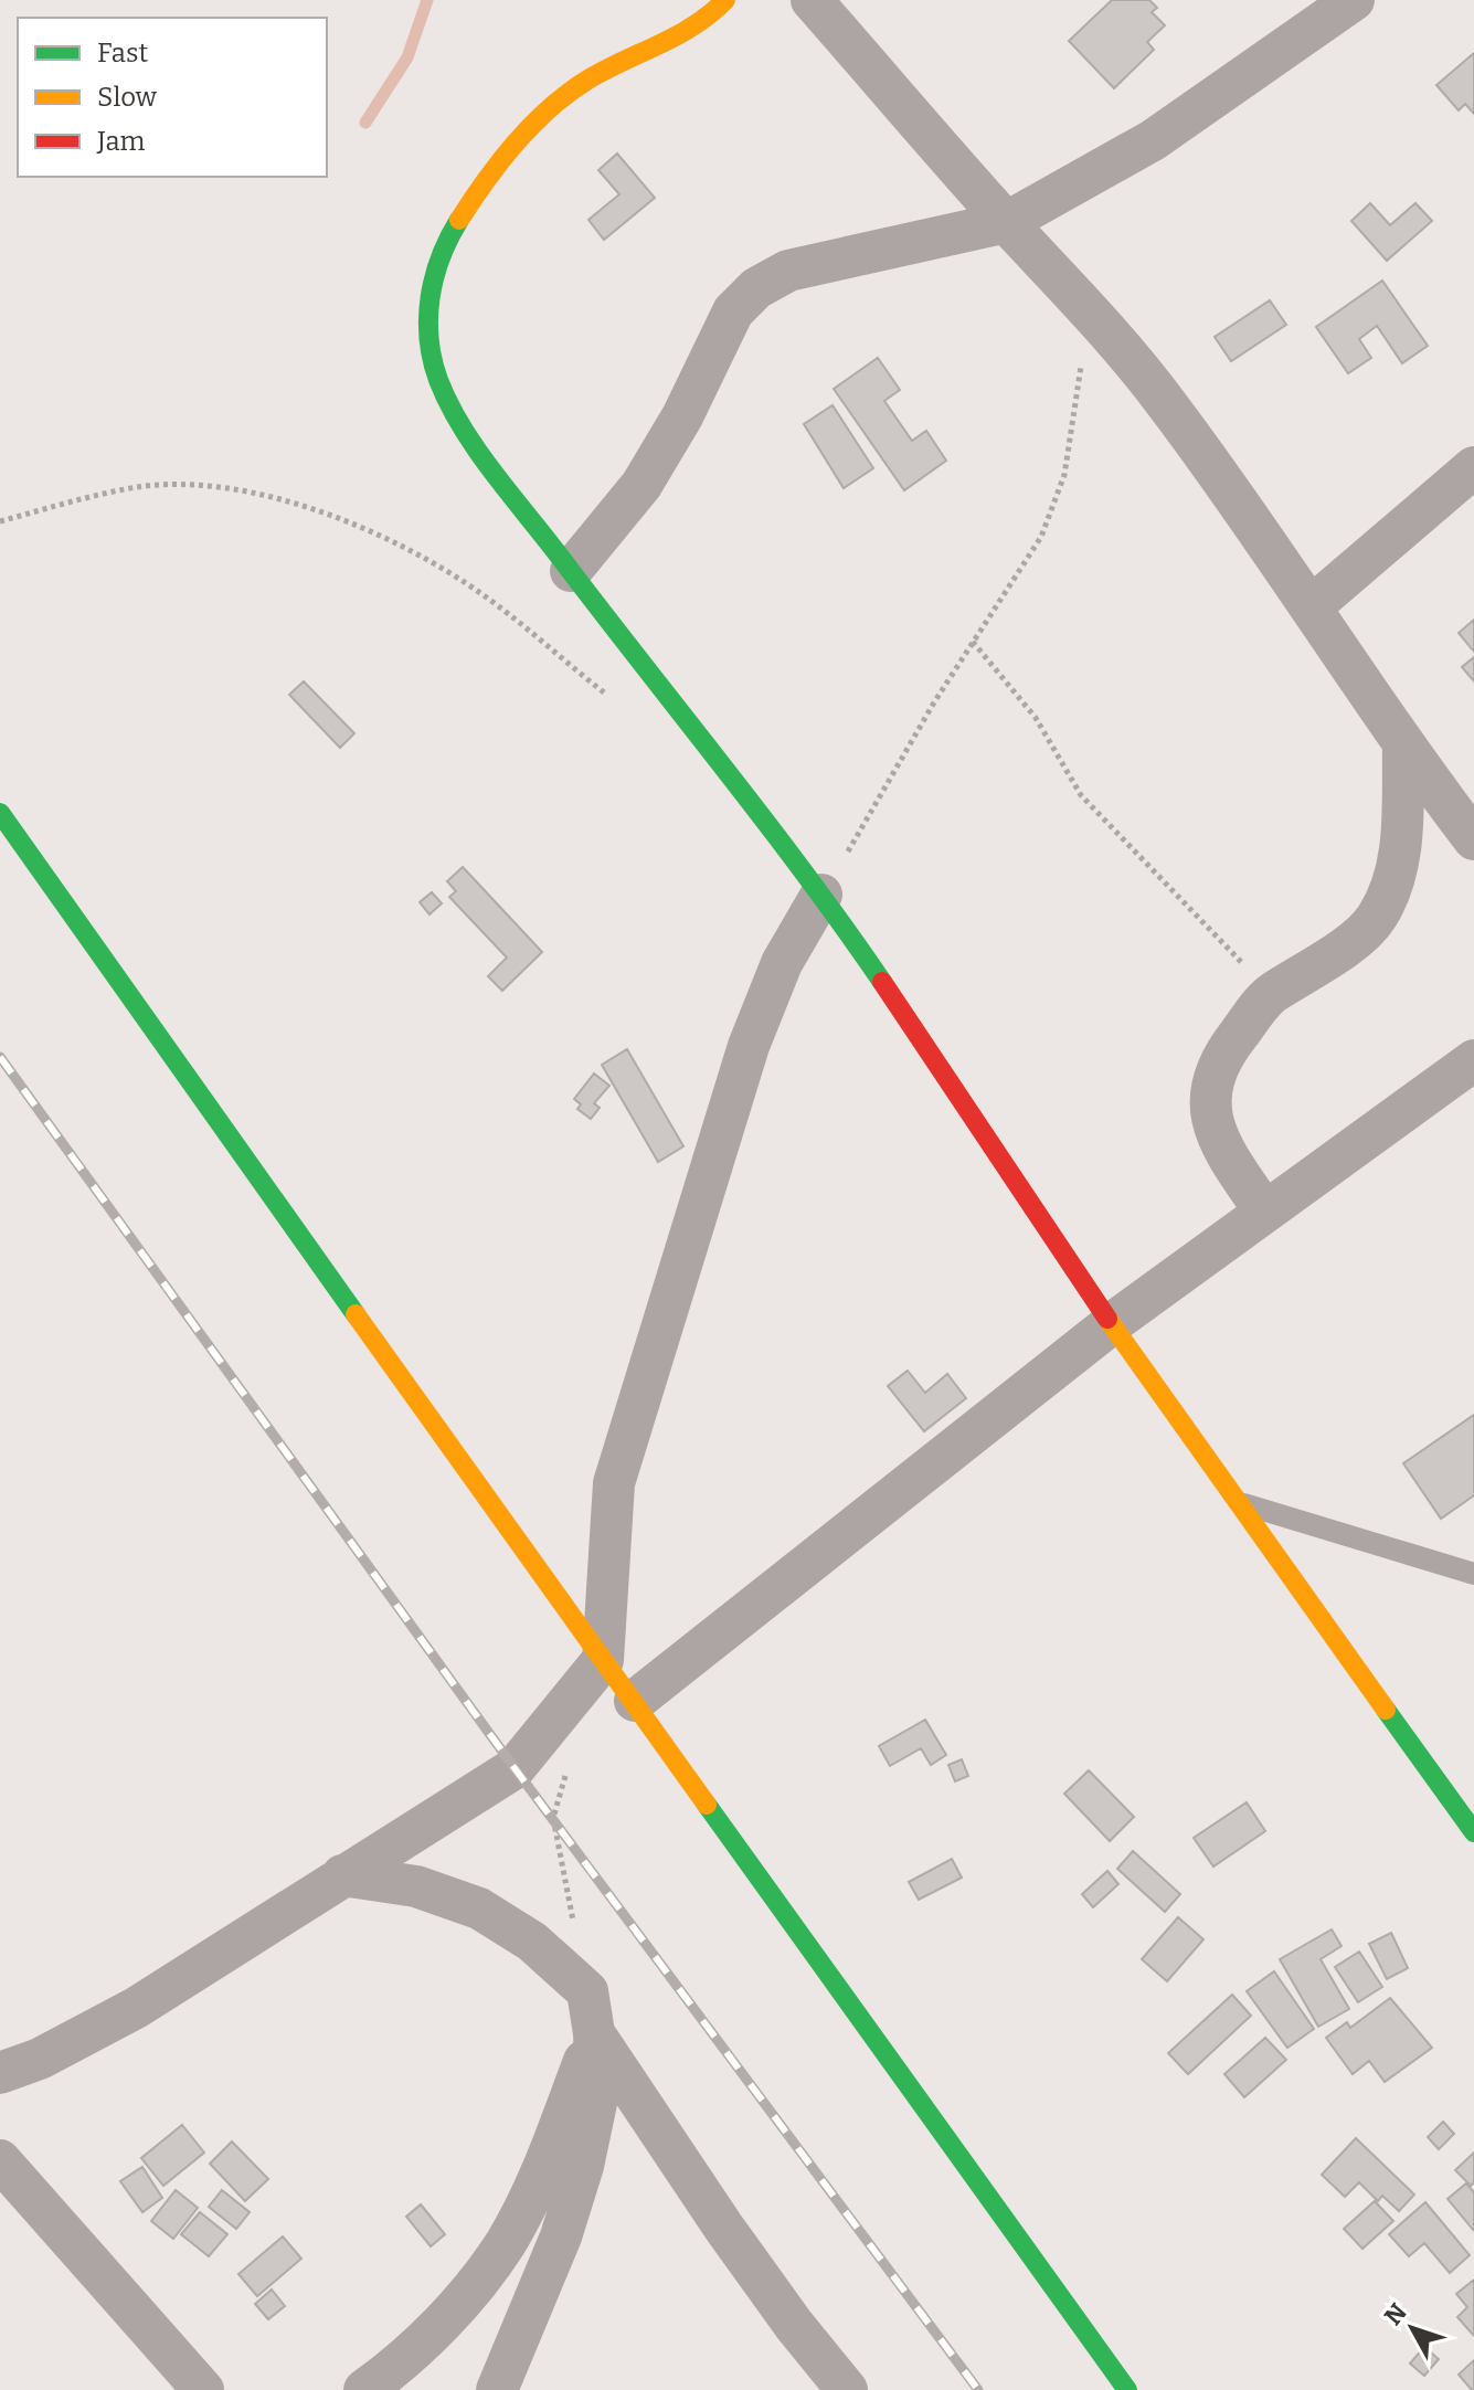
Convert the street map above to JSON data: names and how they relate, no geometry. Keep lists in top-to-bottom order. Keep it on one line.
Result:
{"legend":["Fast","Slow","Jam"],"north":"top left"}
